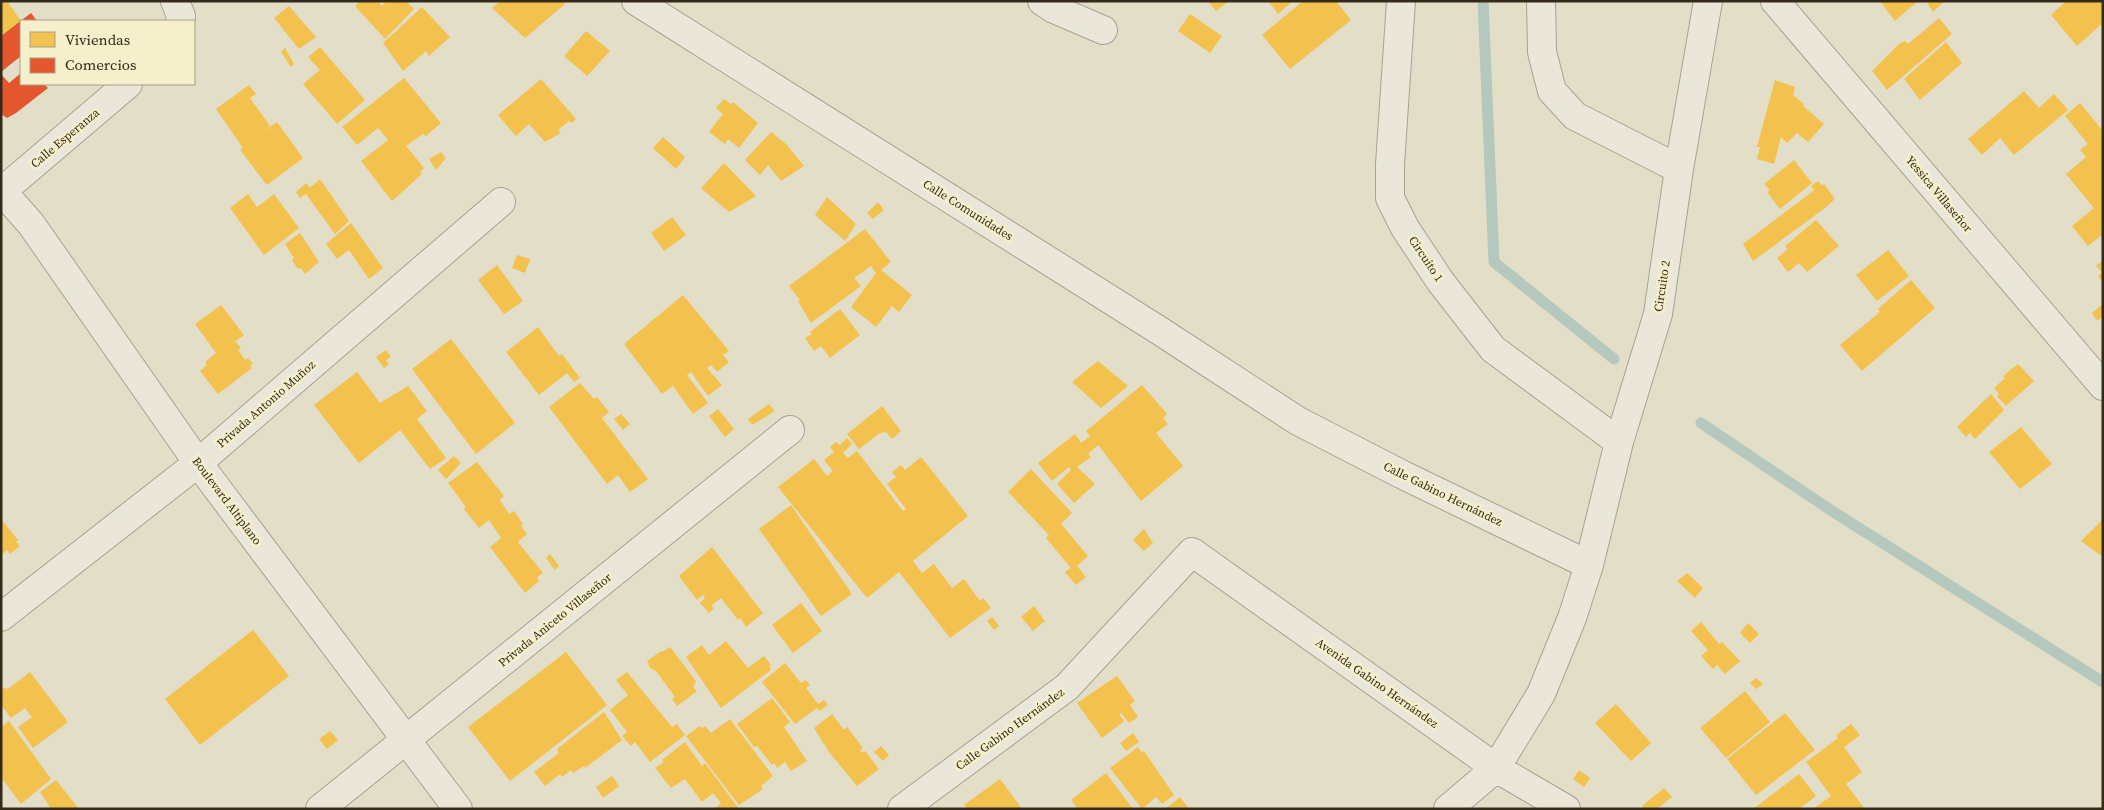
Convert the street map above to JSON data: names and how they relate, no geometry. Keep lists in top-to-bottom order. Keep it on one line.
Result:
{"streets":{"street":["Calle Esperanza","Yessica Villaseñor","Calle Comunidades","Circuito 1","Circuito 2","Privada Antonio Muñoz","Calle Gabino Hernández","Boulevard Altiplano","Privada Aniceto Villaseñor","Avenida Gabino Hernández"]},"crossings":[["Calle Esperanza","Boulevard Altiplano"],["Calle Comunidades","Calle Gabino Hernández"],["Circuito 1","Circuito 2"],["Circuito 2","Calle Gabino Hernández"],["Circuito 2","Avenida Gabino Hernández"],["Privada Antonio Muñoz","Boulevard Altiplano"],["Calle Gabino Hernández","Avenida Gabino Hernández"],["Boulevard Altiplano","Privada Aniceto Villaseñor"]],"legend":["Viviendas","Comercios"]}
